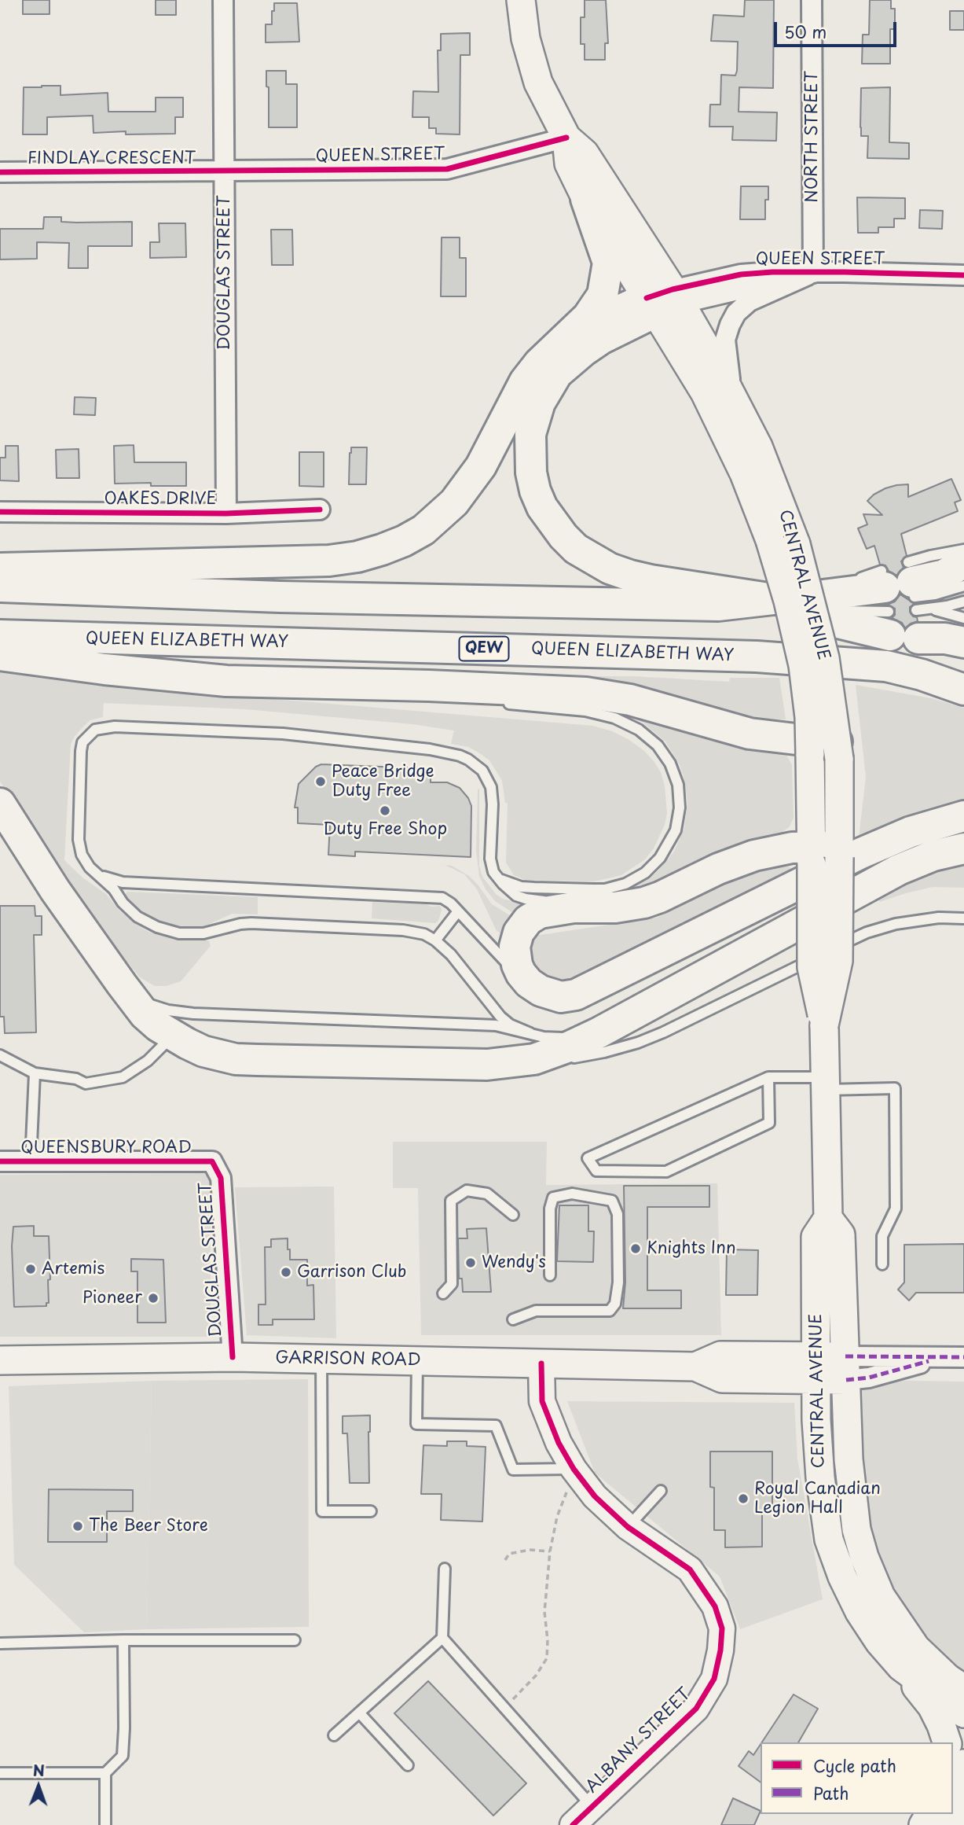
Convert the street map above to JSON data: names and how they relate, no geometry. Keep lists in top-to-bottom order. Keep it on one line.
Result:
{"streets":{"highway":["QUEEN ELIZABETH WAY","QEW"],"main road":["CENTRAL AVENUE","GARRISON ROAD"],"street":["NORTH STREET","QUEEN STREET","FINDLAY CRESCENT","DOUGLAS STREET","OAKES DRIVE","QUEENSBURY ROAD","ALBANY STREET"]},"crossings":[["NORTH STREET","QUEEN STREET"],["QUEEN STREET","FINDLAY CRESCENT"],["QUEEN STREET","DOUGLAS STREET"],["QUEEN STREET","CENTRAL AVENUE"],["FINDLAY CRESCENT","DOUGLAS STREET"],["DOUGLAS STREET","OAKES DRIVE"],["DOUGLAS STREET","QUEENSBURY ROAD"],["DOUGLAS STREET","GARRISON ROAD"],["CENTRAL AVENUE","GARRISON ROAD"],["GARRISON ROAD","ALBANY STREET"]],"places":["Peace Bridge Duty Free","Duty Free Shop","Knights Inn","Wendy's","Artemis","Garrison Club","Pioneer","Royal Canadian Legion Hall","The Beer Store"],"legend":["Cycle path","Path"],"scale_bar":"50 m","north":"top"}
